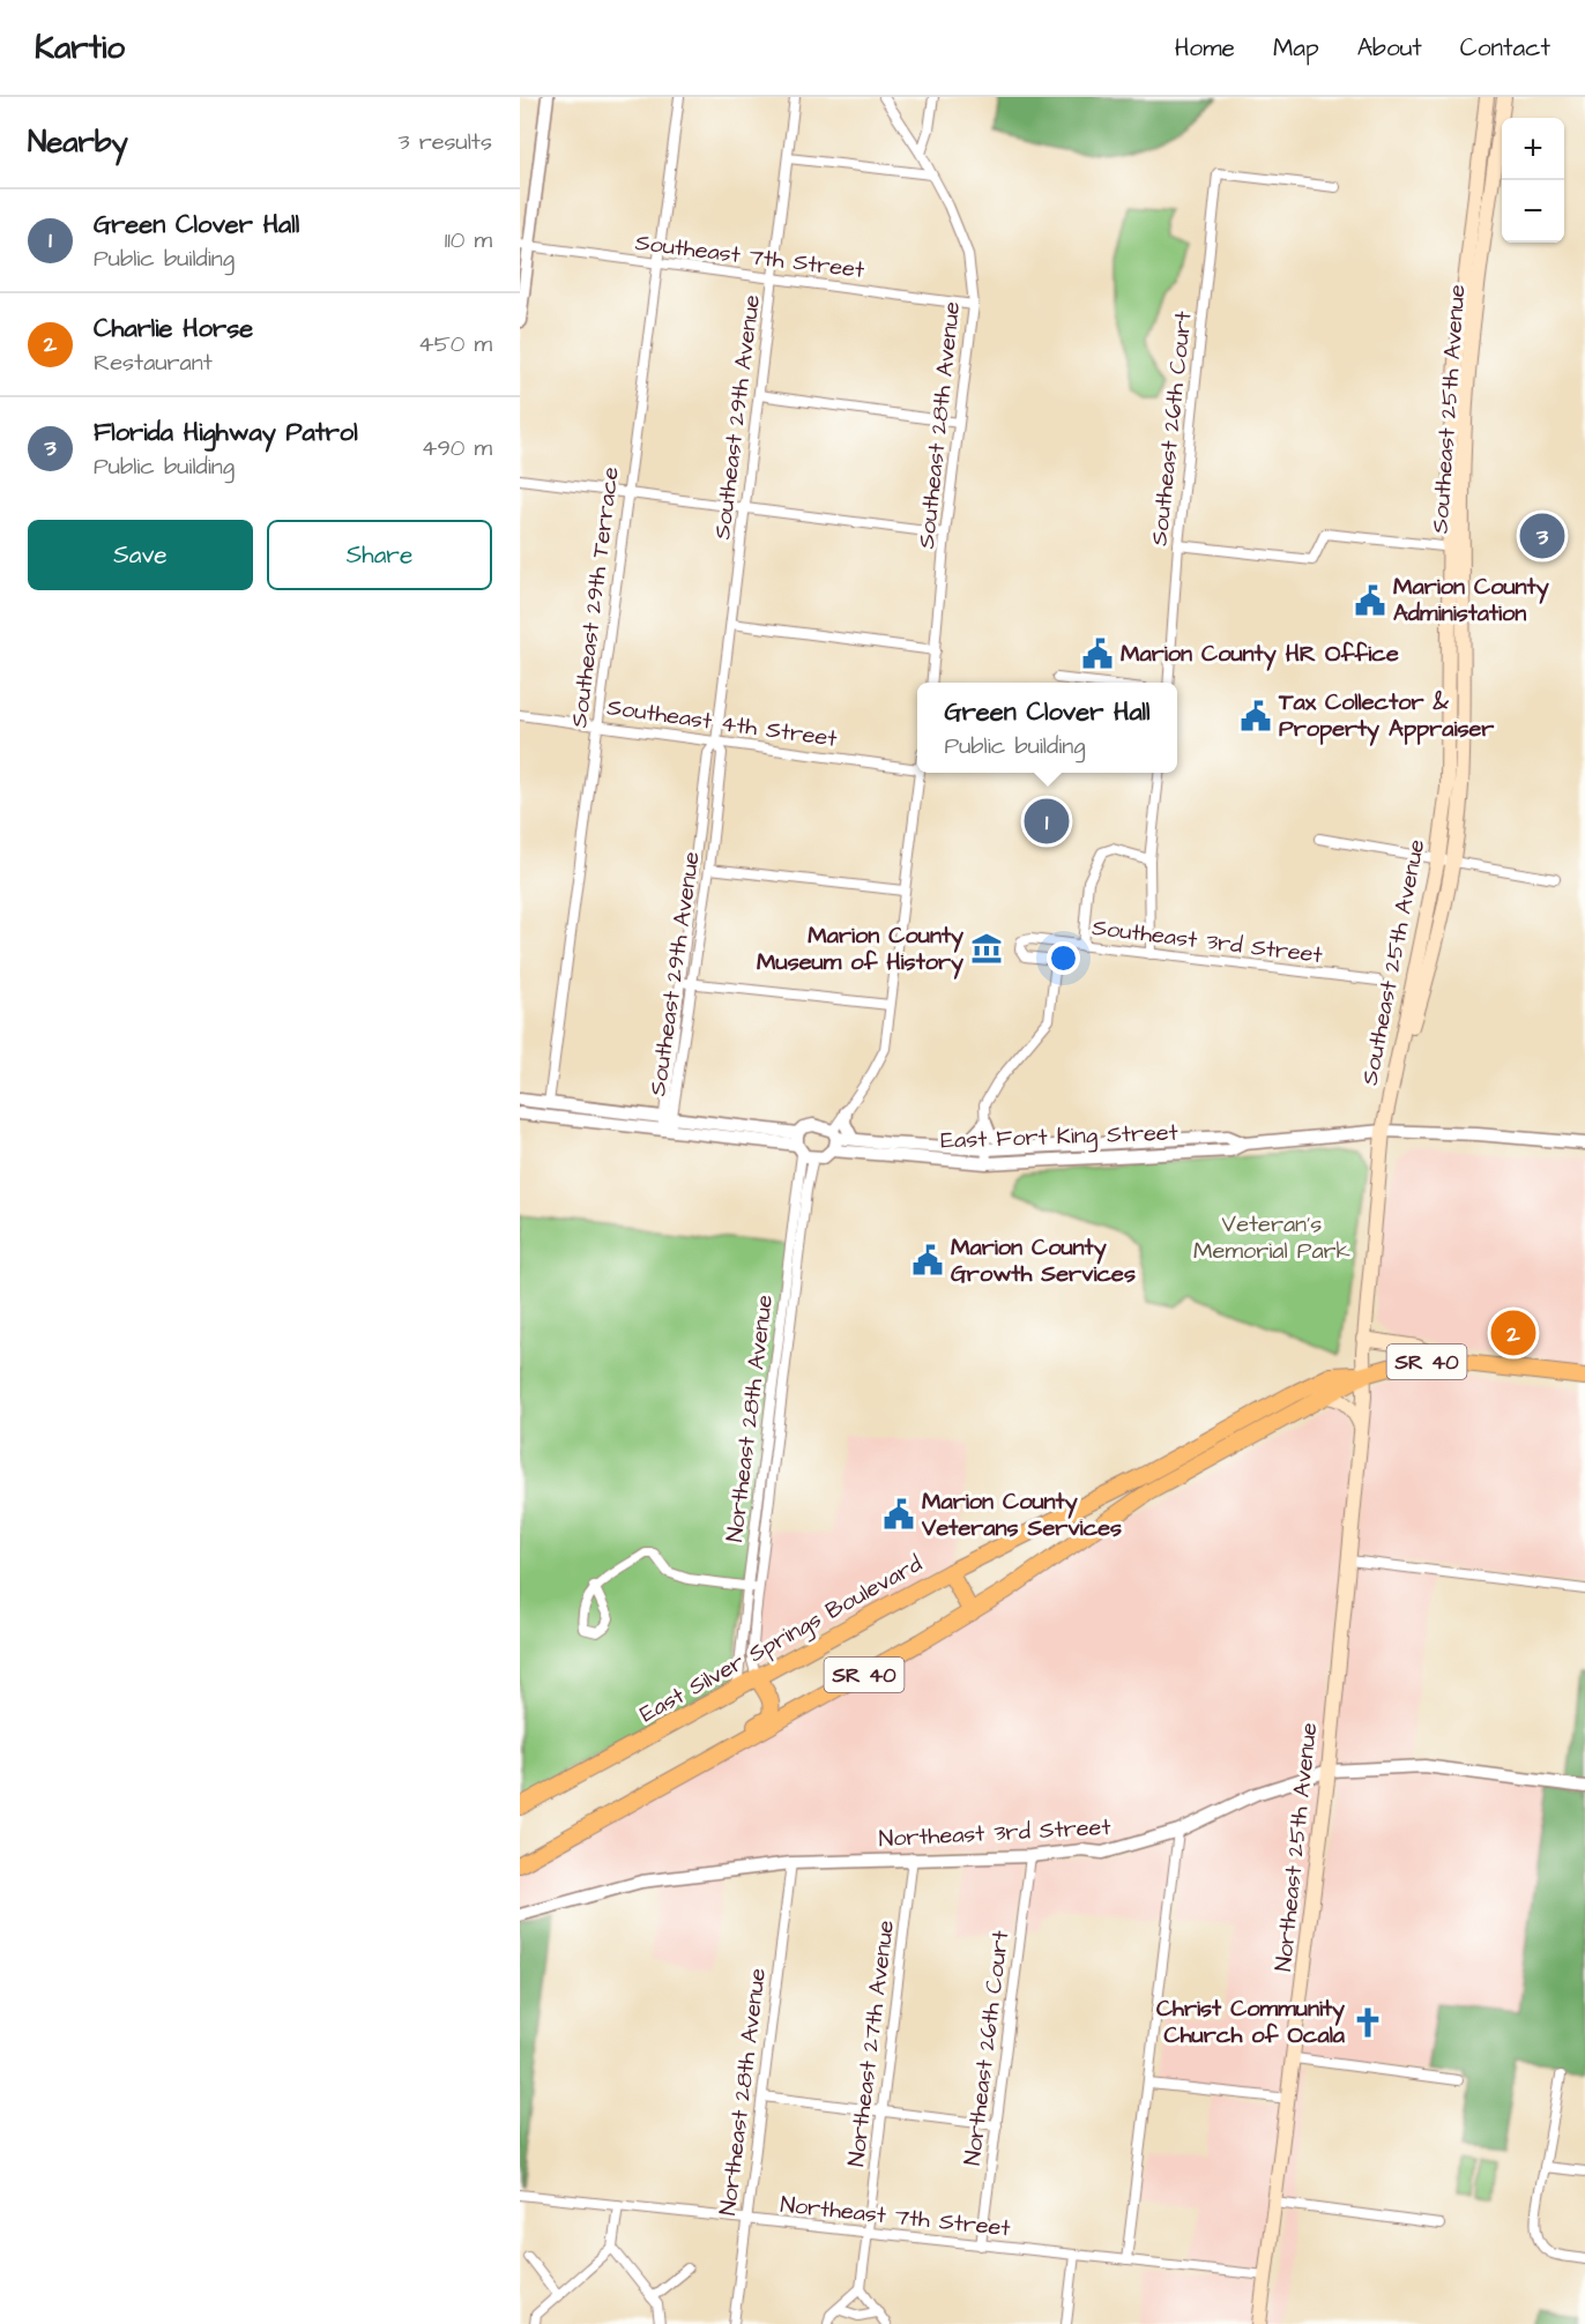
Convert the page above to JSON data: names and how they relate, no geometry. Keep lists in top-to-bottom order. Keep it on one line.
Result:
{"streets":{"main road":["Southeast 25th Avenue","SR 40","East Silver Springs Boulevard","Northeast 25th Avenue"],"street":["Southeast 7th Street","Southeast 29th Avenue","Southeast 28th Avenue","Southeast 26th Court","Southeast 29th Terrace","Southeast 4th Street","Southeast 3rd Street","East Fort King Street","Northeast 28th Avenue","Northeast 3rd Street","Northeast 27th Avenue","Northeast 26th Court","Northeast 7th Street"]},"crossings":[["Southeast 7th Street","Southeast 29th Avenue"],["Southeast 7th Street","Southeast 28th Avenue"],["Southeast 7th Street","Southeast 29th Terrace"],["Southeast 25th Avenue","East Fort King Street"],["Southeast 25th Avenue","East Silver Springs Boulevard"],["Southeast 25th Avenue","Northeast 25th Avenue"],["Southeast 29th Avenue","Southeast 4th Street"],["Southeast 29th Terrace","Southeast 4th Street"],["East Fort King Street","Northeast 28th Avenue"],["Northeast 28th Avenue","East Silver Springs Boulevard"],["Northeast 28th Avenue","Northeast 3rd Street"],["Northeast 28th Avenue","Northeast 7th Street"],["East Silver Springs Boulevard","Northeast 25th Avenue"],["Northeast 3rd Street","Northeast 25th Avenue"],["Northeast 3rd Street","Northeast 27th Avenue"],["Northeast 3rd Street","Northeast 26th Court"],["Northeast 25th Avenue","Northeast 7th Street"],["Northeast 27th Avenue","Northeast 7th Street"],["Northeast 26th Court","Northeast 7th Street"]],"parks":["Veteran's Memorial Park"],"places":{"public building":["Marion County Administation","Marion County HR Office","Tax Collector & Property Appraiser","Marion County Growth Services","Marion County Veterans Services"],"museum":["Marion County Museum of History"],"church":["Christ Community Church of Ocala"]},"page":{"header":"Kartio","nav":["Home","Map","About","Contact"],"heading":["Nearby","3 results"],"map_buttons":["+","−"],"list":[{"mark":"1","name":"Green Clover Hall","note":"Public building","value":"110 m"},{"mark":"2","name":"Charlie Horse","note":"Restaurant","value":"450 m"},{"mark":"3","name":"Florida Highway Patrol","note":"Public building","value":"490 m"}],"buttons":["Save","Share"],"pins":["3","1","2"],"popup":["Green Clover Hall","Public building"]}}
